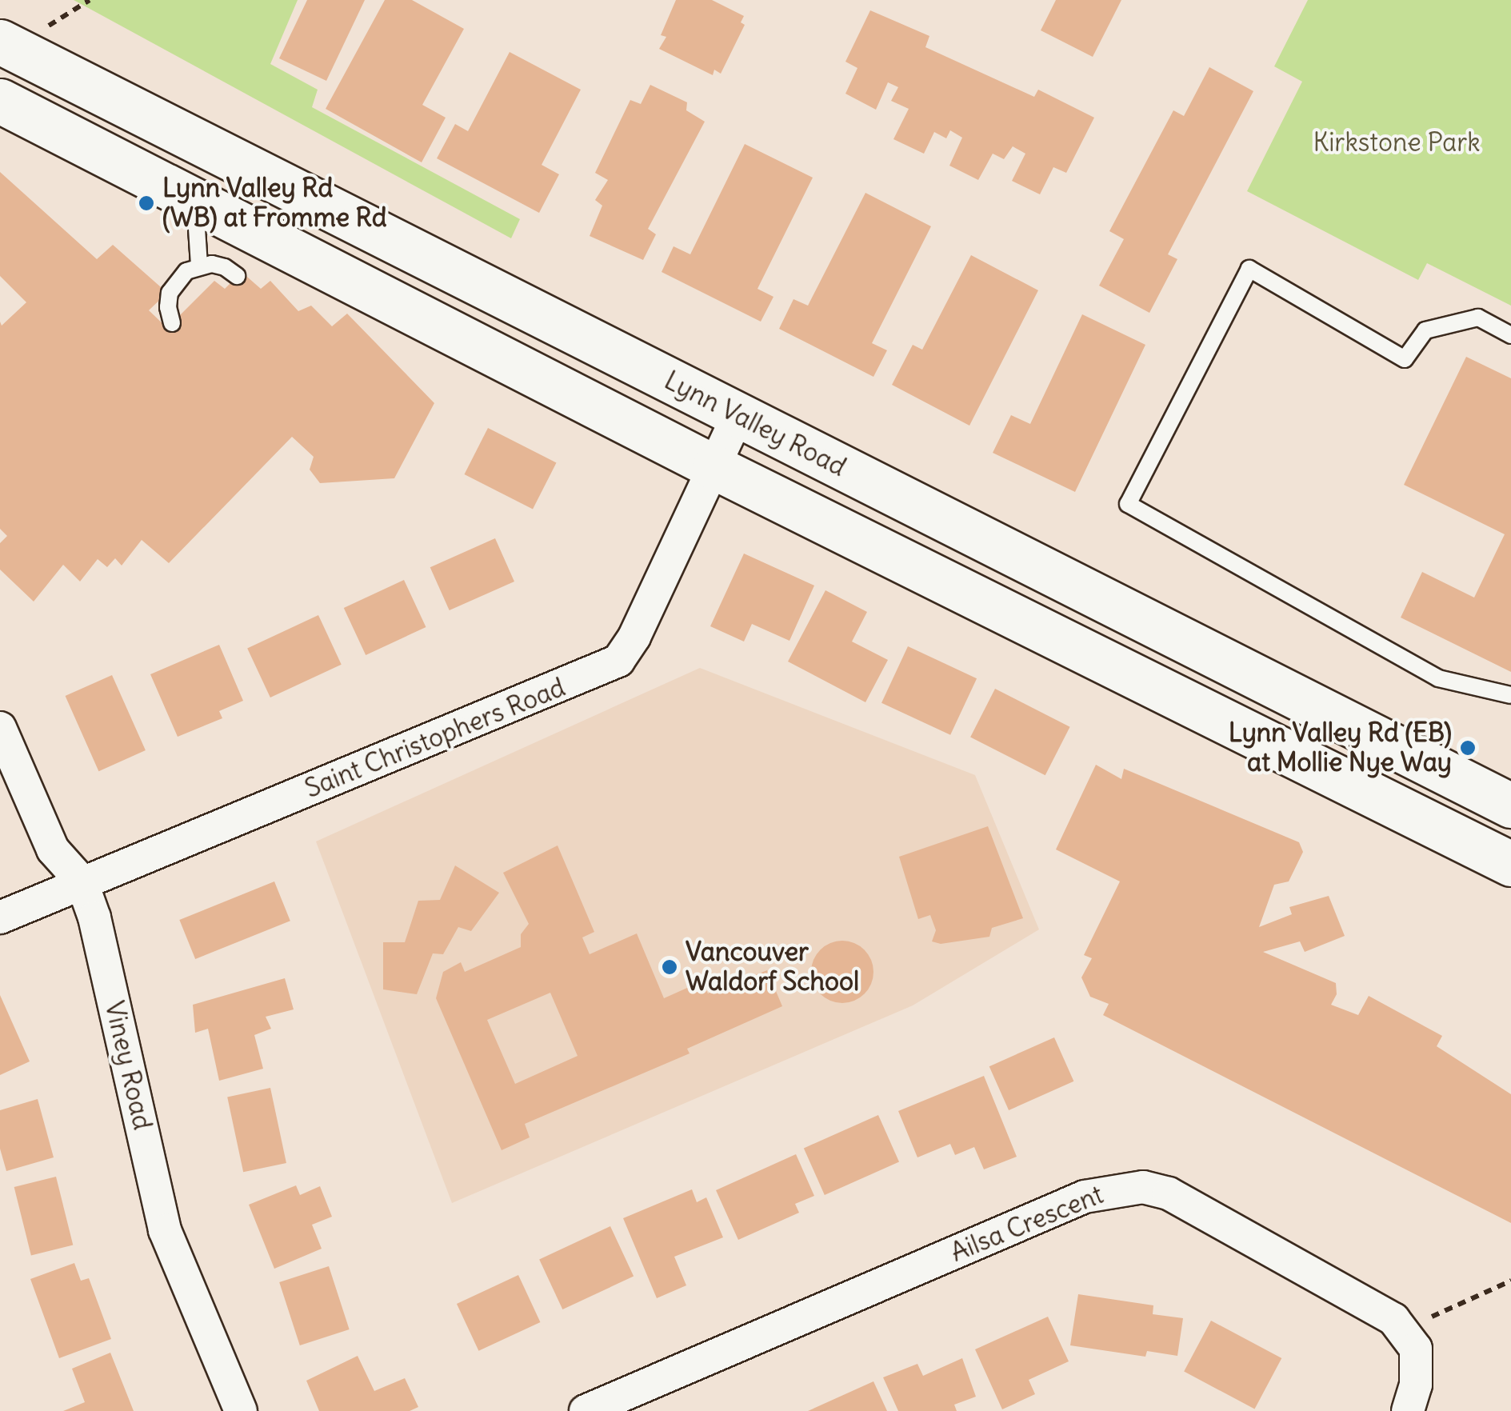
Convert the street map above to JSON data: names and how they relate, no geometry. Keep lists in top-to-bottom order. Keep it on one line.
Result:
{"streets":{"main road":["Lynn Valley Road"],"street":["Saint Christophers Road","Viney Road","Ailsa Crescent"]},"crossings":[["Lynn Valley Road","Saint Christophers Road"],["Saint Christophers Road","Viney Road"]],"parks":["Kirkstone Park"],"places":["Lynn Valley Rd (WB) at Fromme Rd","Lynn Valley Rd (EB) at Mollie Nye Way","Vancouver Waldorf School"]}
